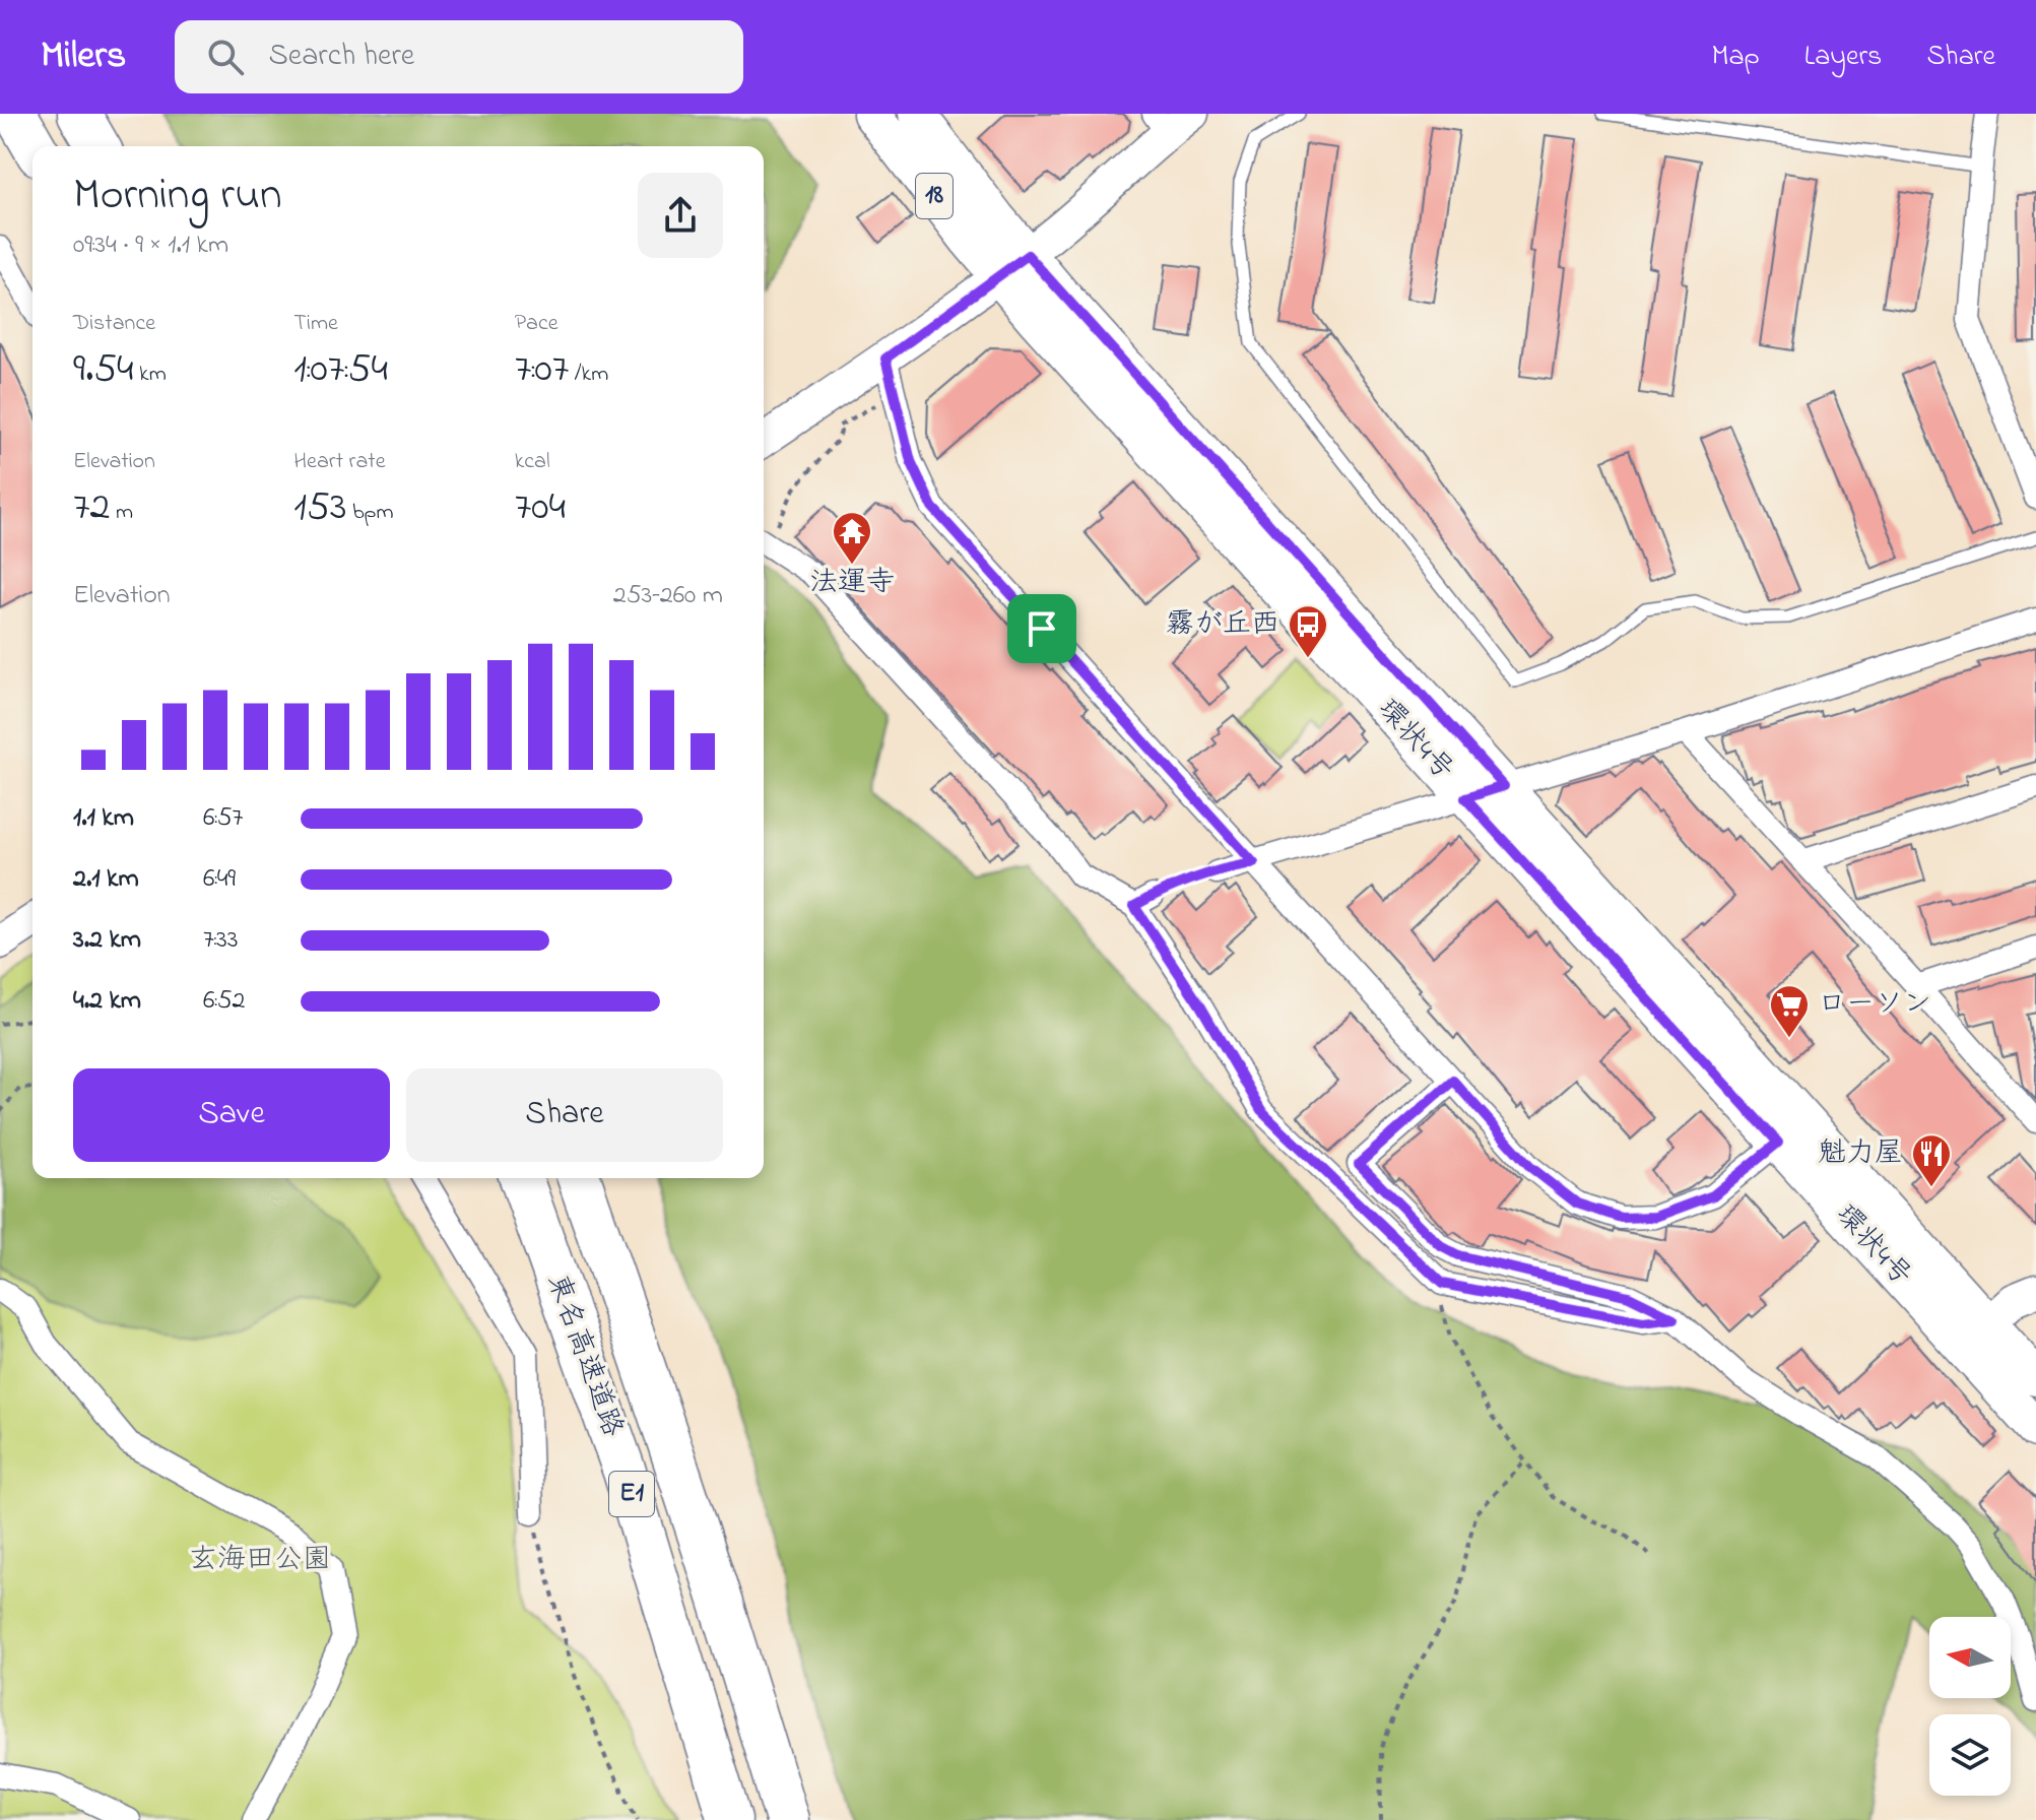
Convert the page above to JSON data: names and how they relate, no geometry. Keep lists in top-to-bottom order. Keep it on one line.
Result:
{"streets":{"highway":["東名高速道路","E1"],"main road":["18","環状4号"]},"parks":["玄海田公園"],"places":{"temple":["法運寺"],"bus stop":["霧が丘西"],"supermarket":["ローソン"],"restaurant":["魁力屋"]},"north":"left","page":{"header":"Milers","search":"Search here","nav":["Map","Layers","Share"],"heading":["Morning run","09:34 · 9 × 1.1 km"],"stats":[["Distance","9.54 km"],["Time","1:07:54"],["Pace","7:07 /km"],["Elevation","72 m"],["Heart rate","153 bpm"],["kcal","704"]],"chart":["Elevation","253–260 m"],"list":[{"name":"1.1 km","note":"6:57"},{"name":"2.1 km","note":"6:49"},{"name":"3.2 km","note":"7:33"},{"name":"4.2 km","note":"6:52"}],"buttons":["Save","Share"]}}
